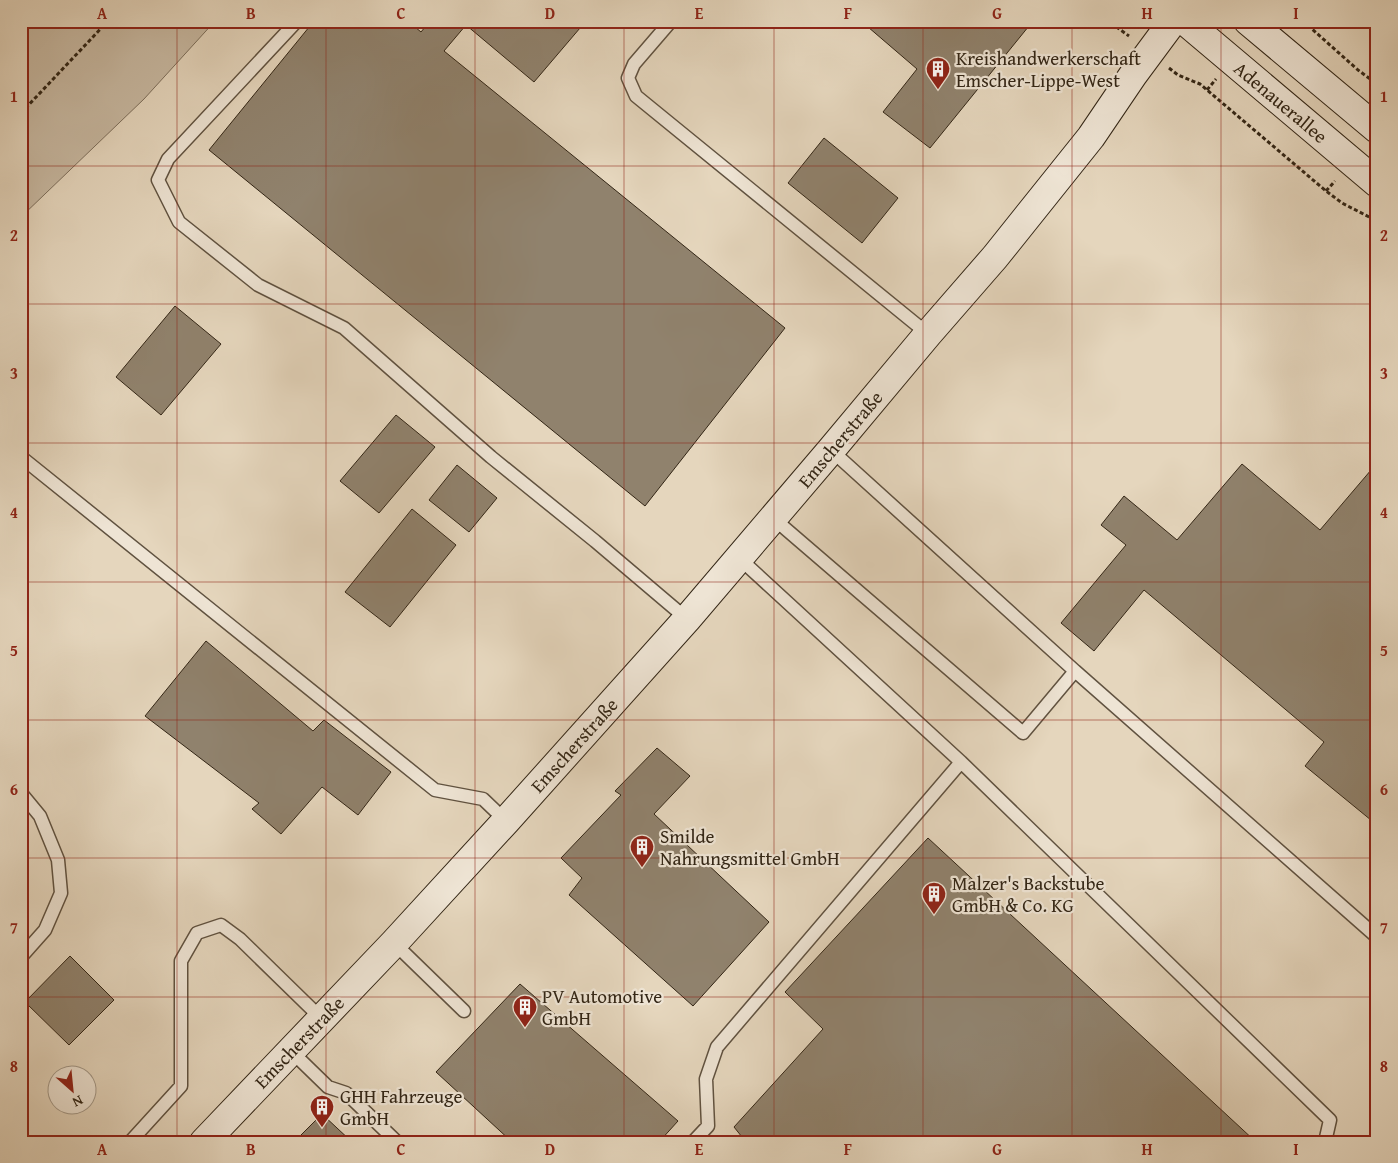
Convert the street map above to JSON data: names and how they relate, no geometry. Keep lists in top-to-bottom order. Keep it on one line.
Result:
{"streets":{"street":["Adenauerallee","Emscherstraße"]},"places":{"building":["Kreishandwerkerschaft Emscher-Lippe-West","Smilde Nahrungsmittel GmbH","Malzer's Backstube GmbH & Co. KG","PV Automotive GmbH","GHH Fahrzeuge GmbH"]},"north":"bottom right","grid":{"columns":["A","B","C","D","E","F","G","H","I"],"rows":["1","2","3","4","5","6","7","8"]}}
